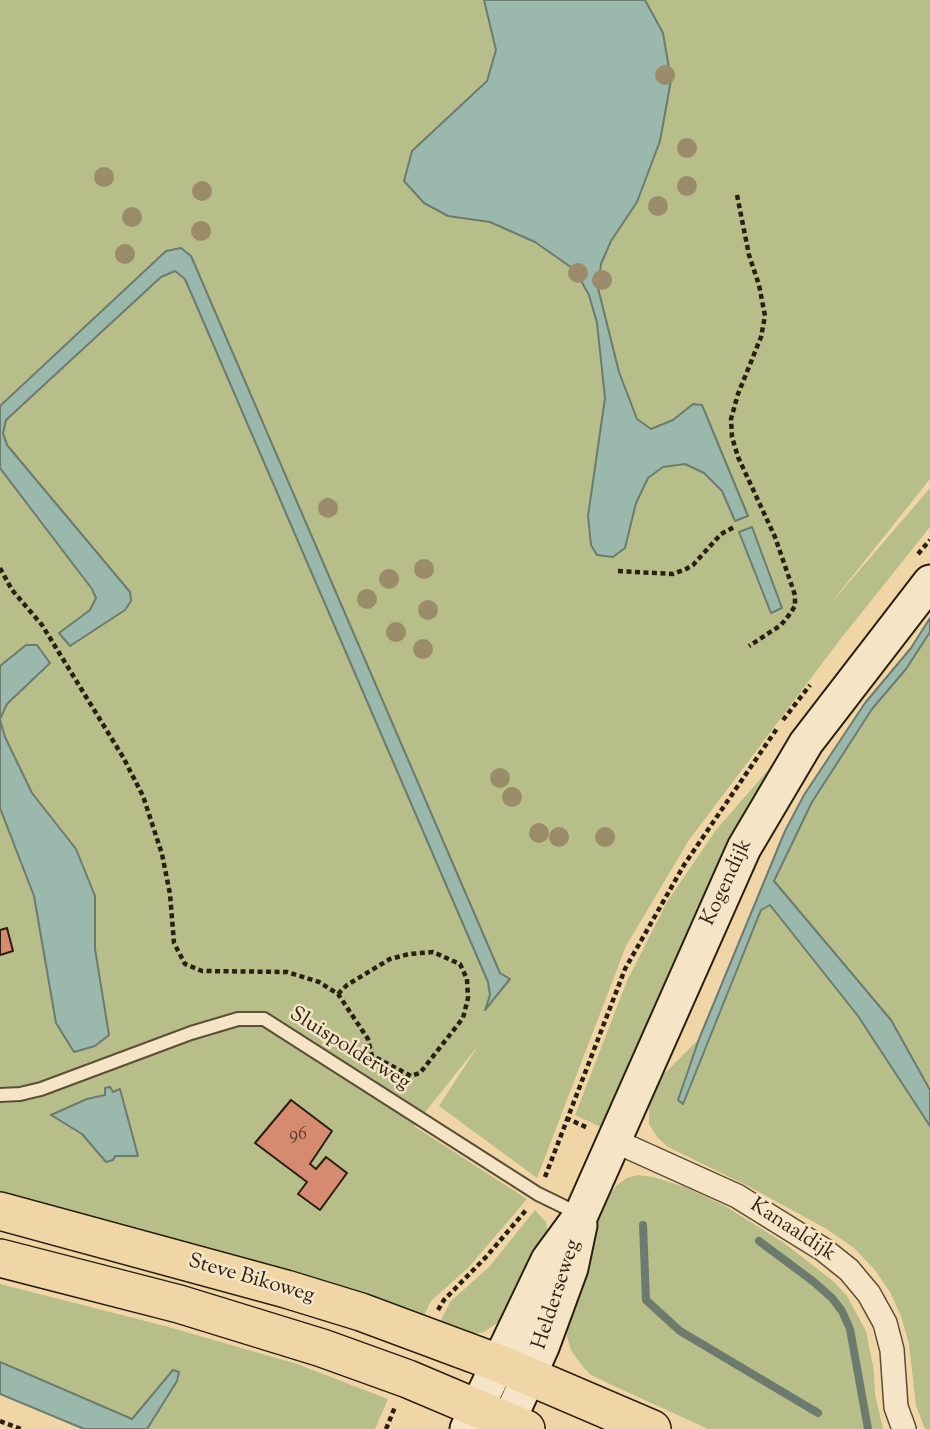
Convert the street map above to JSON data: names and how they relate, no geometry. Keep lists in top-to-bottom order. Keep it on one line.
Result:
{"streets":{"main road":["Steve Bikoweg"],"street":["Kogendijk","Kanaaldijk","Helderseweg"],"lane":["Sluispolderweg"]},"crossings":[["Kogendijk","Sluispolderweg"],["Kogendijk","Kanaaldijk"],["Kogendijk","Helderseweg"],["Sluispolderweg","Helderseweg"],["Steve Bikoweg","Helderseweg"]],"house_numbers":["96"]}
